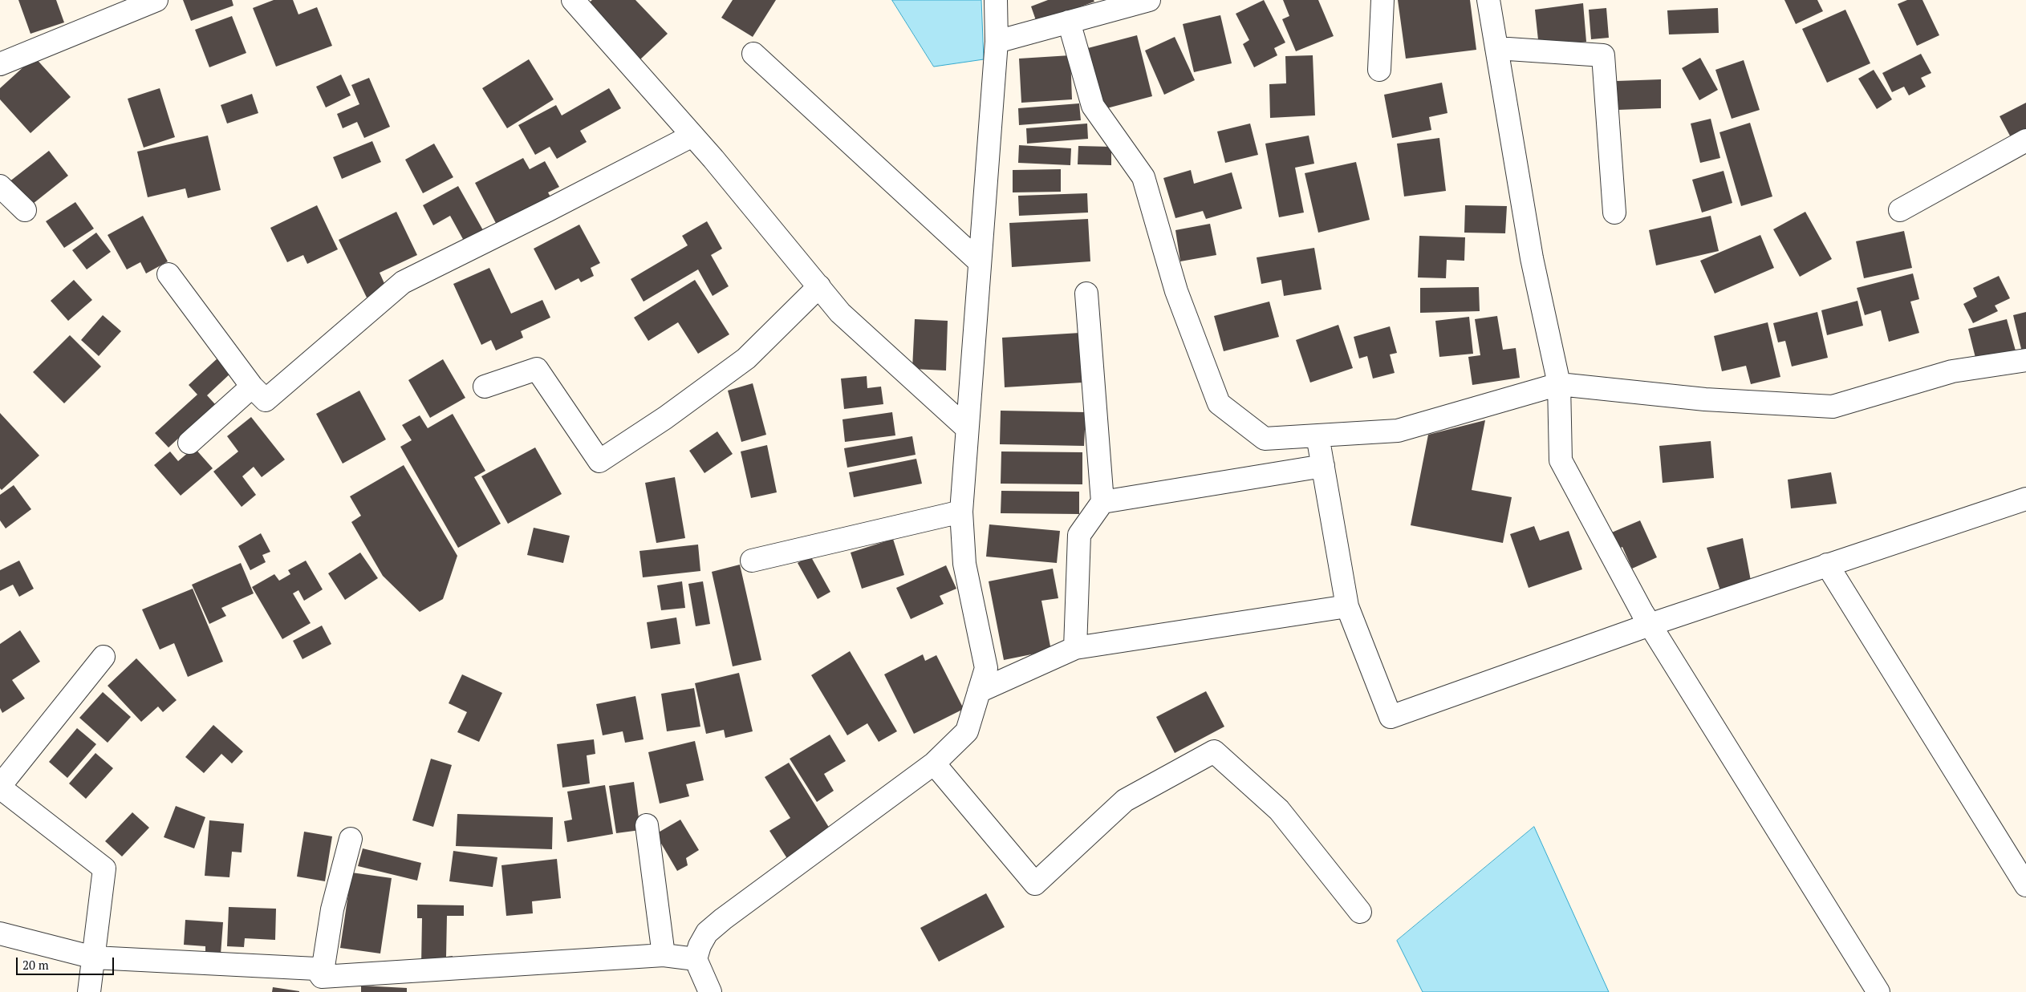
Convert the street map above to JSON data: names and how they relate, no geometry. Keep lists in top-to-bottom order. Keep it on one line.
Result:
{"scale_bar":"20 m"}
